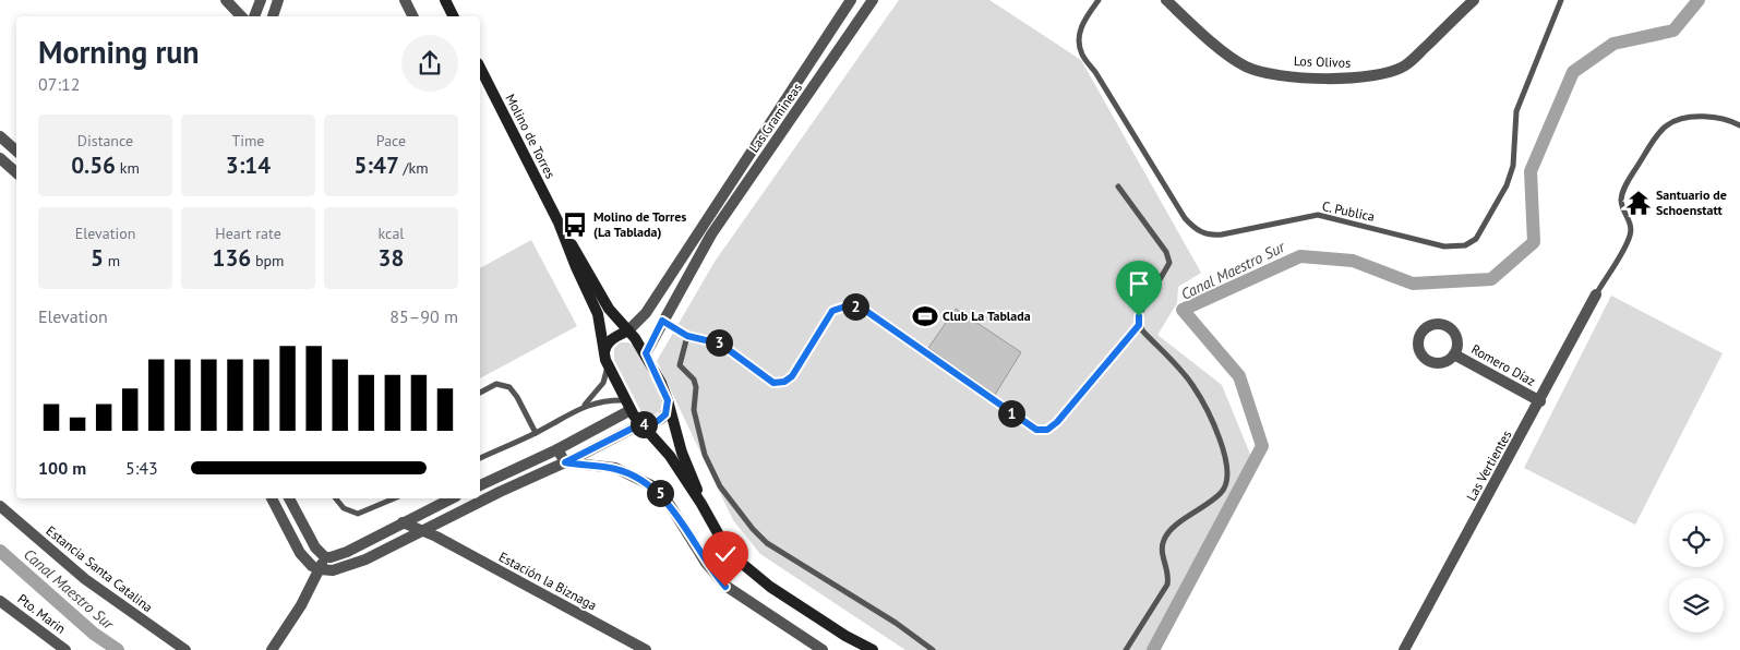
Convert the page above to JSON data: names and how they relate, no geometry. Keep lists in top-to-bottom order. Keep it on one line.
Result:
{"streets":{"main road":["Molino de Torres"],"street":["Los Olivos","Las Gramineas","Romero Díaz","Las Vertientes","Estancia Santa Catalina","Estación la Biznaga","Pto. Marin"],"lane":["C. Publica"]},"crossings":[["Las Gramineas","Molino de Torres"],["Romero Díaz","Las Vertientes"]],"water":["Canal Maestro Sur"],"places":{"temple":["Santuario de Schoenstatt"],"bus stop":["Molino de Torres (La Tablada)"],"sports":["Club La Tablada"]},"page":{"heading":["Morning run","07:12"],"stats":[["Distance","0.56 km"],["Time","3:14"],["Pace","5:47 /km"],["Elevation","5 m"],["Heart rate","136 bpm"],["kcal","38"]],"pins":["2","3","1","4","5"],"chart":["Elevation","85–90 m"],"list":[{"name":"100 m","note":"5:43"}]}}
